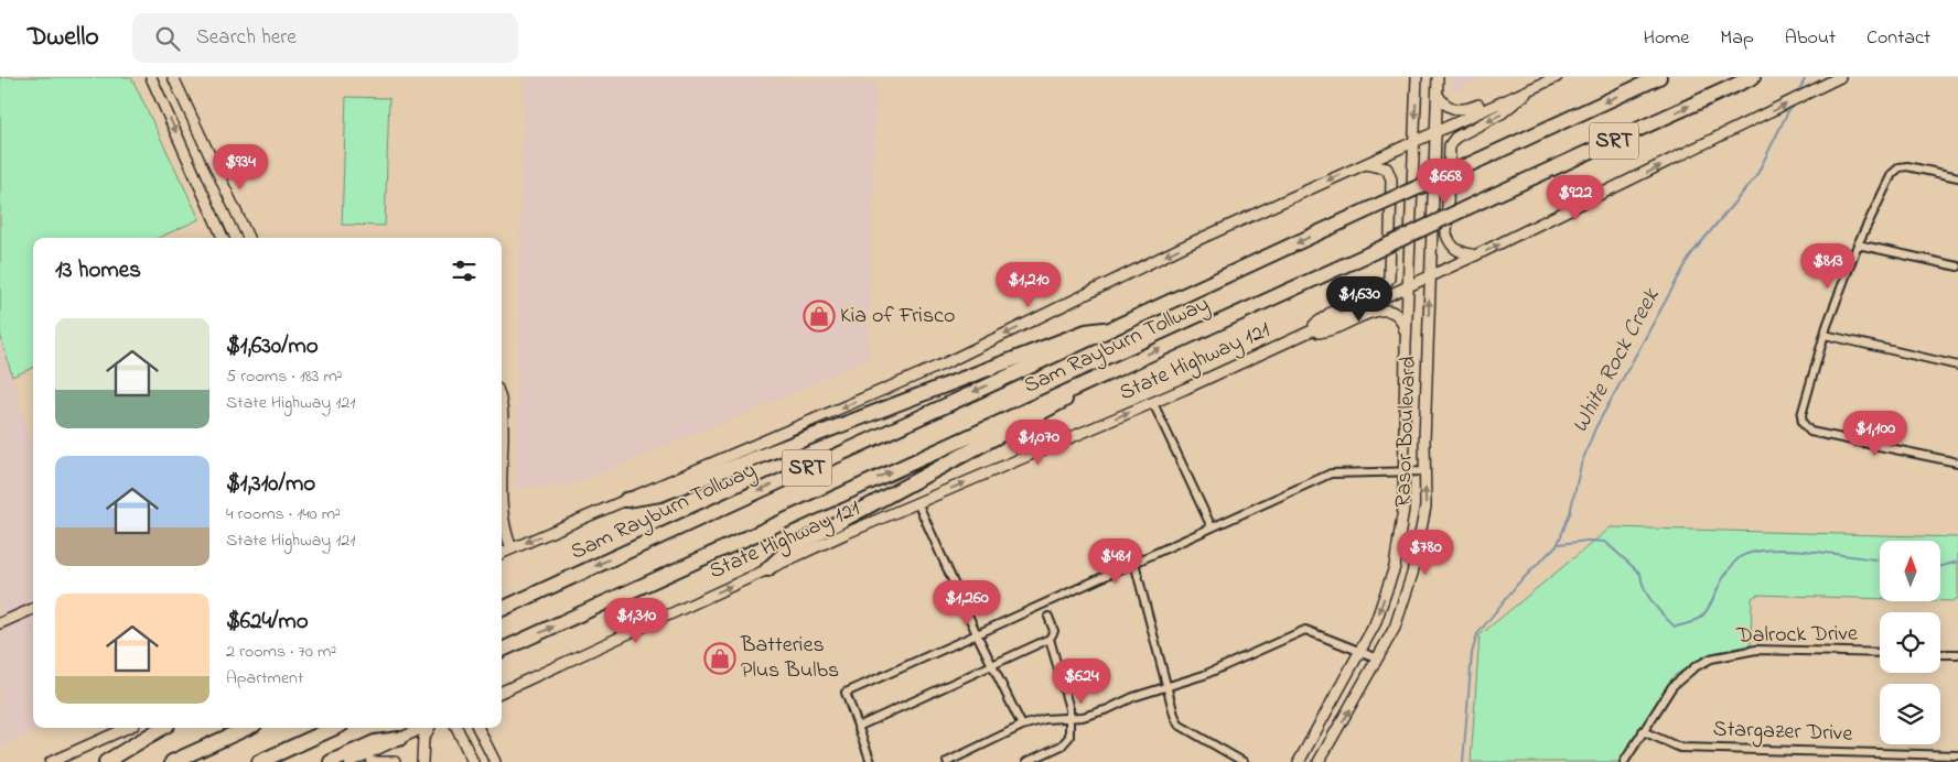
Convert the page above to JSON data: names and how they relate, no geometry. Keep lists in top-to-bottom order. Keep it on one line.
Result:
{"streets":{"highway":["SRT","Sam Rayburn Tollway"],"main road":["State Highway 121","Rasor Boulevard"],"street":["Dalrock Drive","Stargazer Drive"]},"crossings":[["State Highway 121","Rasor Boulevard"],["Dalrock Drive","Stargazer Drive"]],"one_way":["State Highway 121"],"water":["White Rock Creek"],"places":{"shop":["Kia of Frisco","Batteries Plus Bulbs"]},"north":"top","page":{"header":"Dwello","search":"Search here","nav":["Home","Map","About","Contact"],"price":["$934","$668","$922","$813","$1,210","$1,630","$1,100","$1,070","$780","$481","$1,260","$1,310","$624"],"heading":"13 homes","list":[{"name":"$1,630/mo","note":"5 rooms · 183 m² · State Highway 121"},{"name":"$1,310/mo","note":"4 rooms · 140 m² · State Highway 121"},{"name":"$624/mo","note":"2 rooms · 70 m² · Apartment"}]}}
